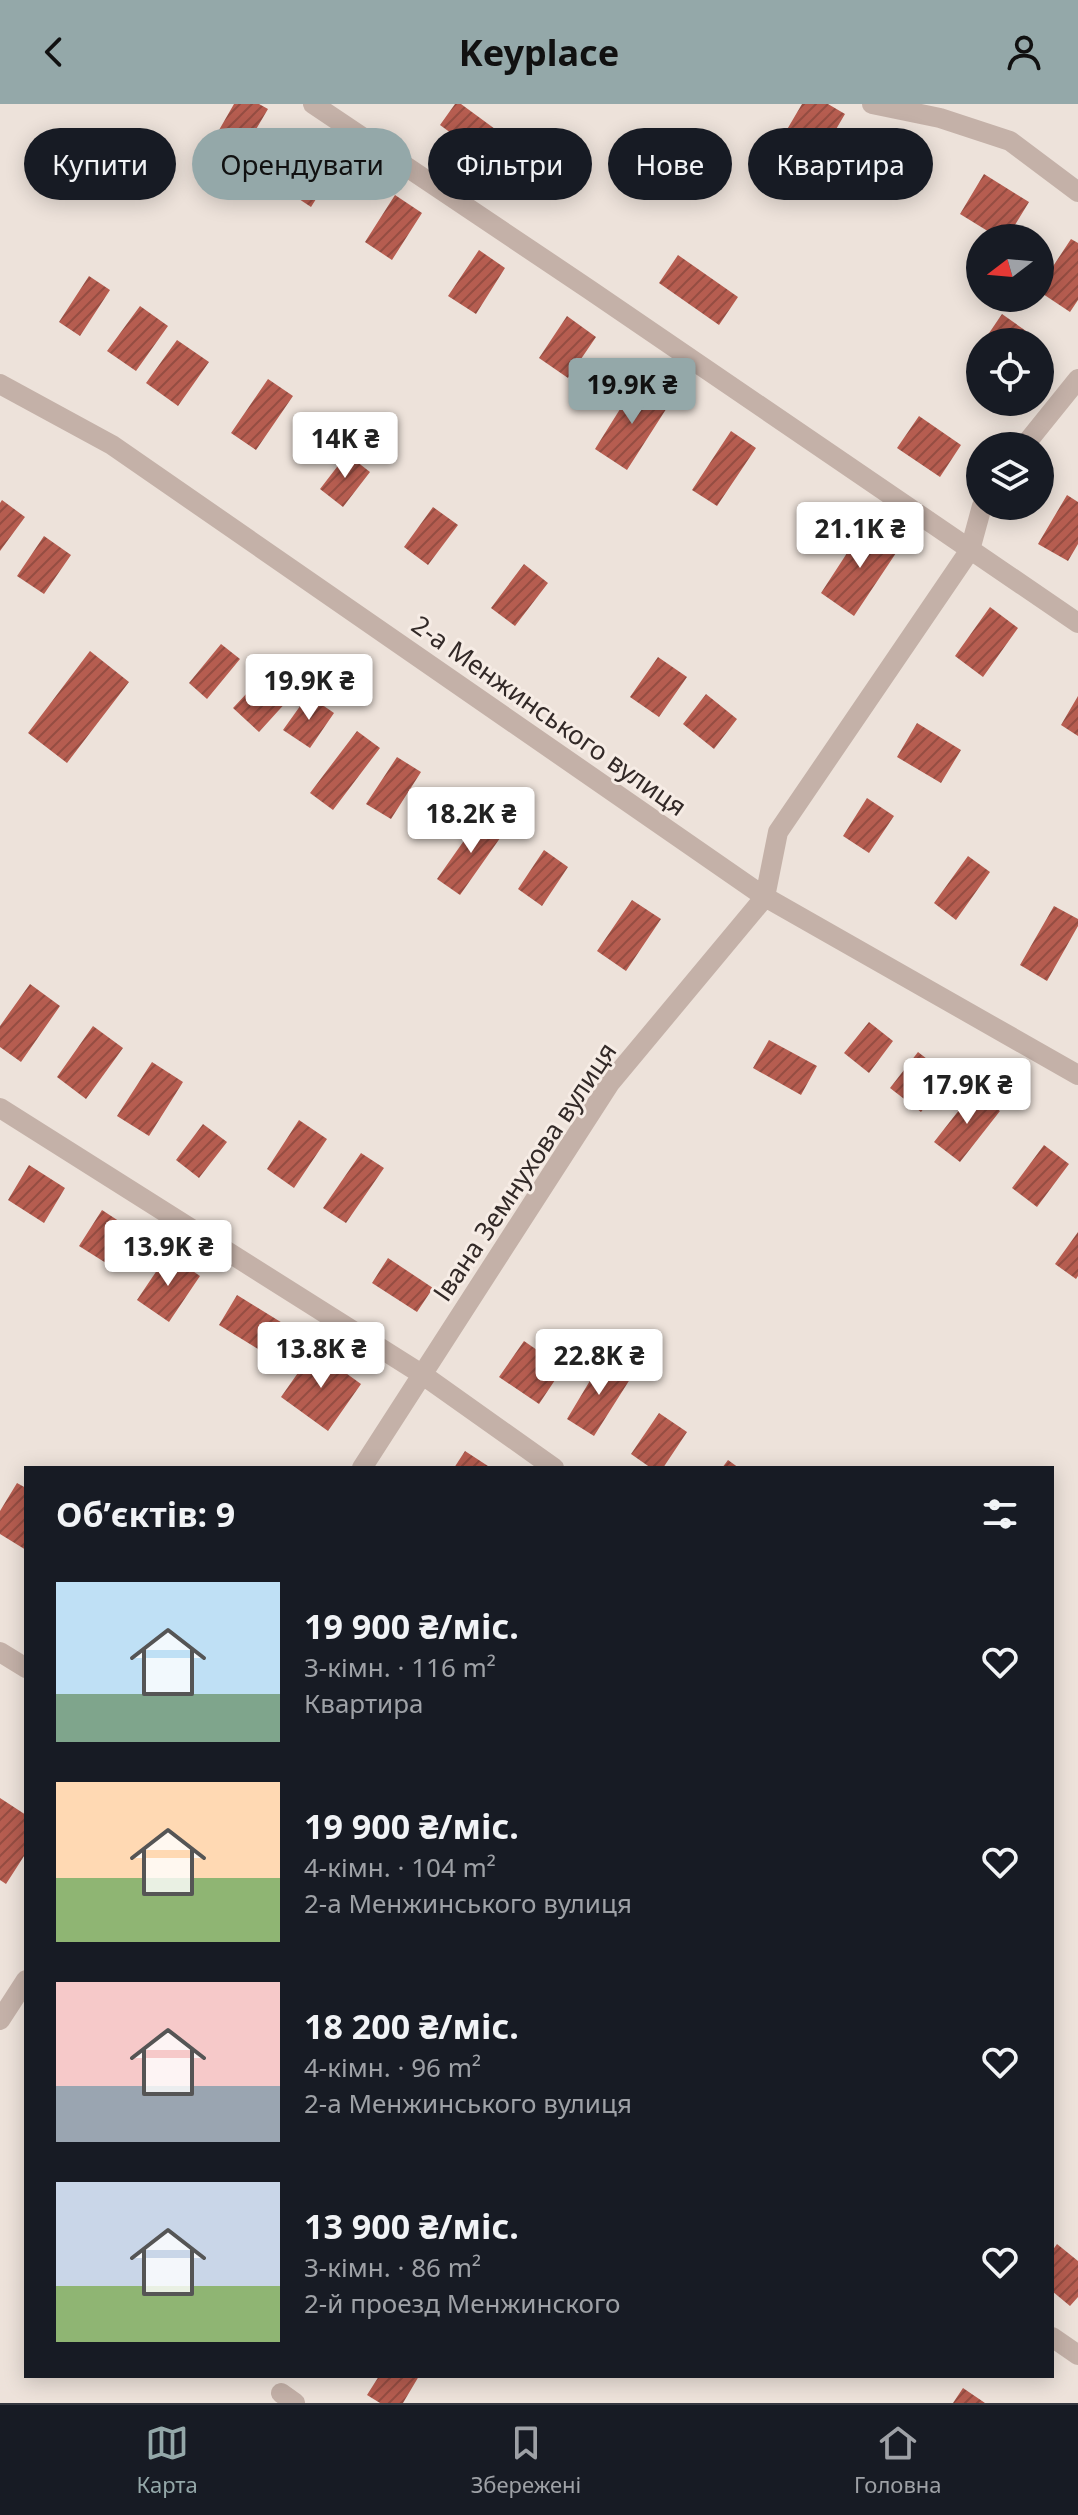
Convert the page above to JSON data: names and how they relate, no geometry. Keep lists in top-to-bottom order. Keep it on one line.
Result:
{"streets":{"street":["2-а Менжинського вулиця","Івана Земнухова вулиця"]},"crossings":[["2-а Менжинського вулиця","Івана Земнухова вулиця"]],"north":"left","page":{"header":"Keyplace","chip":["Купити","Орендувати","Фільтри","Нове","Квартира"],"price":["19.9K ₴","14K ₴","21.1K ₴","19.9K ₴","18.2K ₴","17.9K ₴","13.9K ₴","13.8K ₴","22.8K ₴"],"heading":"Об’єктів: 9","list":[{"name":"19 900 ₴/міс.","note":"3-кімн. · 116 m² · Квартира"},{"name":"19 900 ₴/міс.","note":"4-кімн. · 104 m² · 2-а Менжинського вулиця"},{"name":"18 200 ₴/міс.","note":"4-кімн. · 96 m² · 2-а Менжинського вулиця"},{"name":"13 900 ₴/міс.","note":"3-кімн. · 86 m² · 2-й проезд Менжинского"}],"tabs":["Карта","Збережені","Головна"]}}
